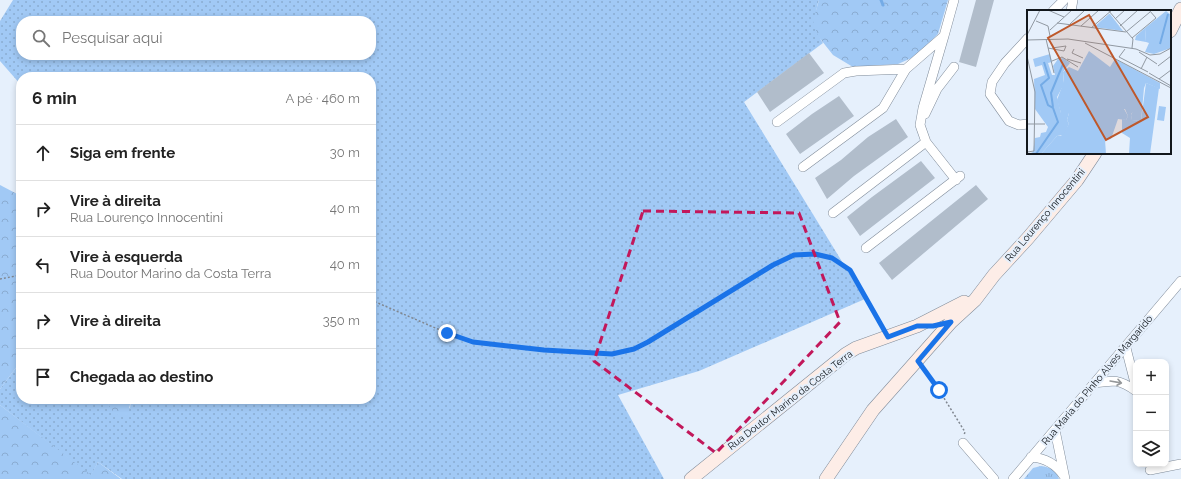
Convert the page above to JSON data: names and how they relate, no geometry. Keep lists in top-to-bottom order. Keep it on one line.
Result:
{"streets":{"main road":["Rua Lourenço Innocentini","Rua Doutor Marino da Costa Terra"],"street":["Rua Maria do Pinho Alves Margarido"]},"crossings":[["Rua Lourenço Innocentini","Rua Doutor Marino da Costa Terra"]],"page":{"search":"Pesquisar aqui","heading":["6 min","A pé · 460 m"],"list":[["Siga em frente","30 m"],["Vire à direita","Rua Lourenço Innocentini","40 m"],["Vire à esquerda","Rua Doutor Marino da Costa Terra","40 m"],["Vire à direita","350 m"],"Chegada ao destino"],"map_buttons":["+","−"]}}
